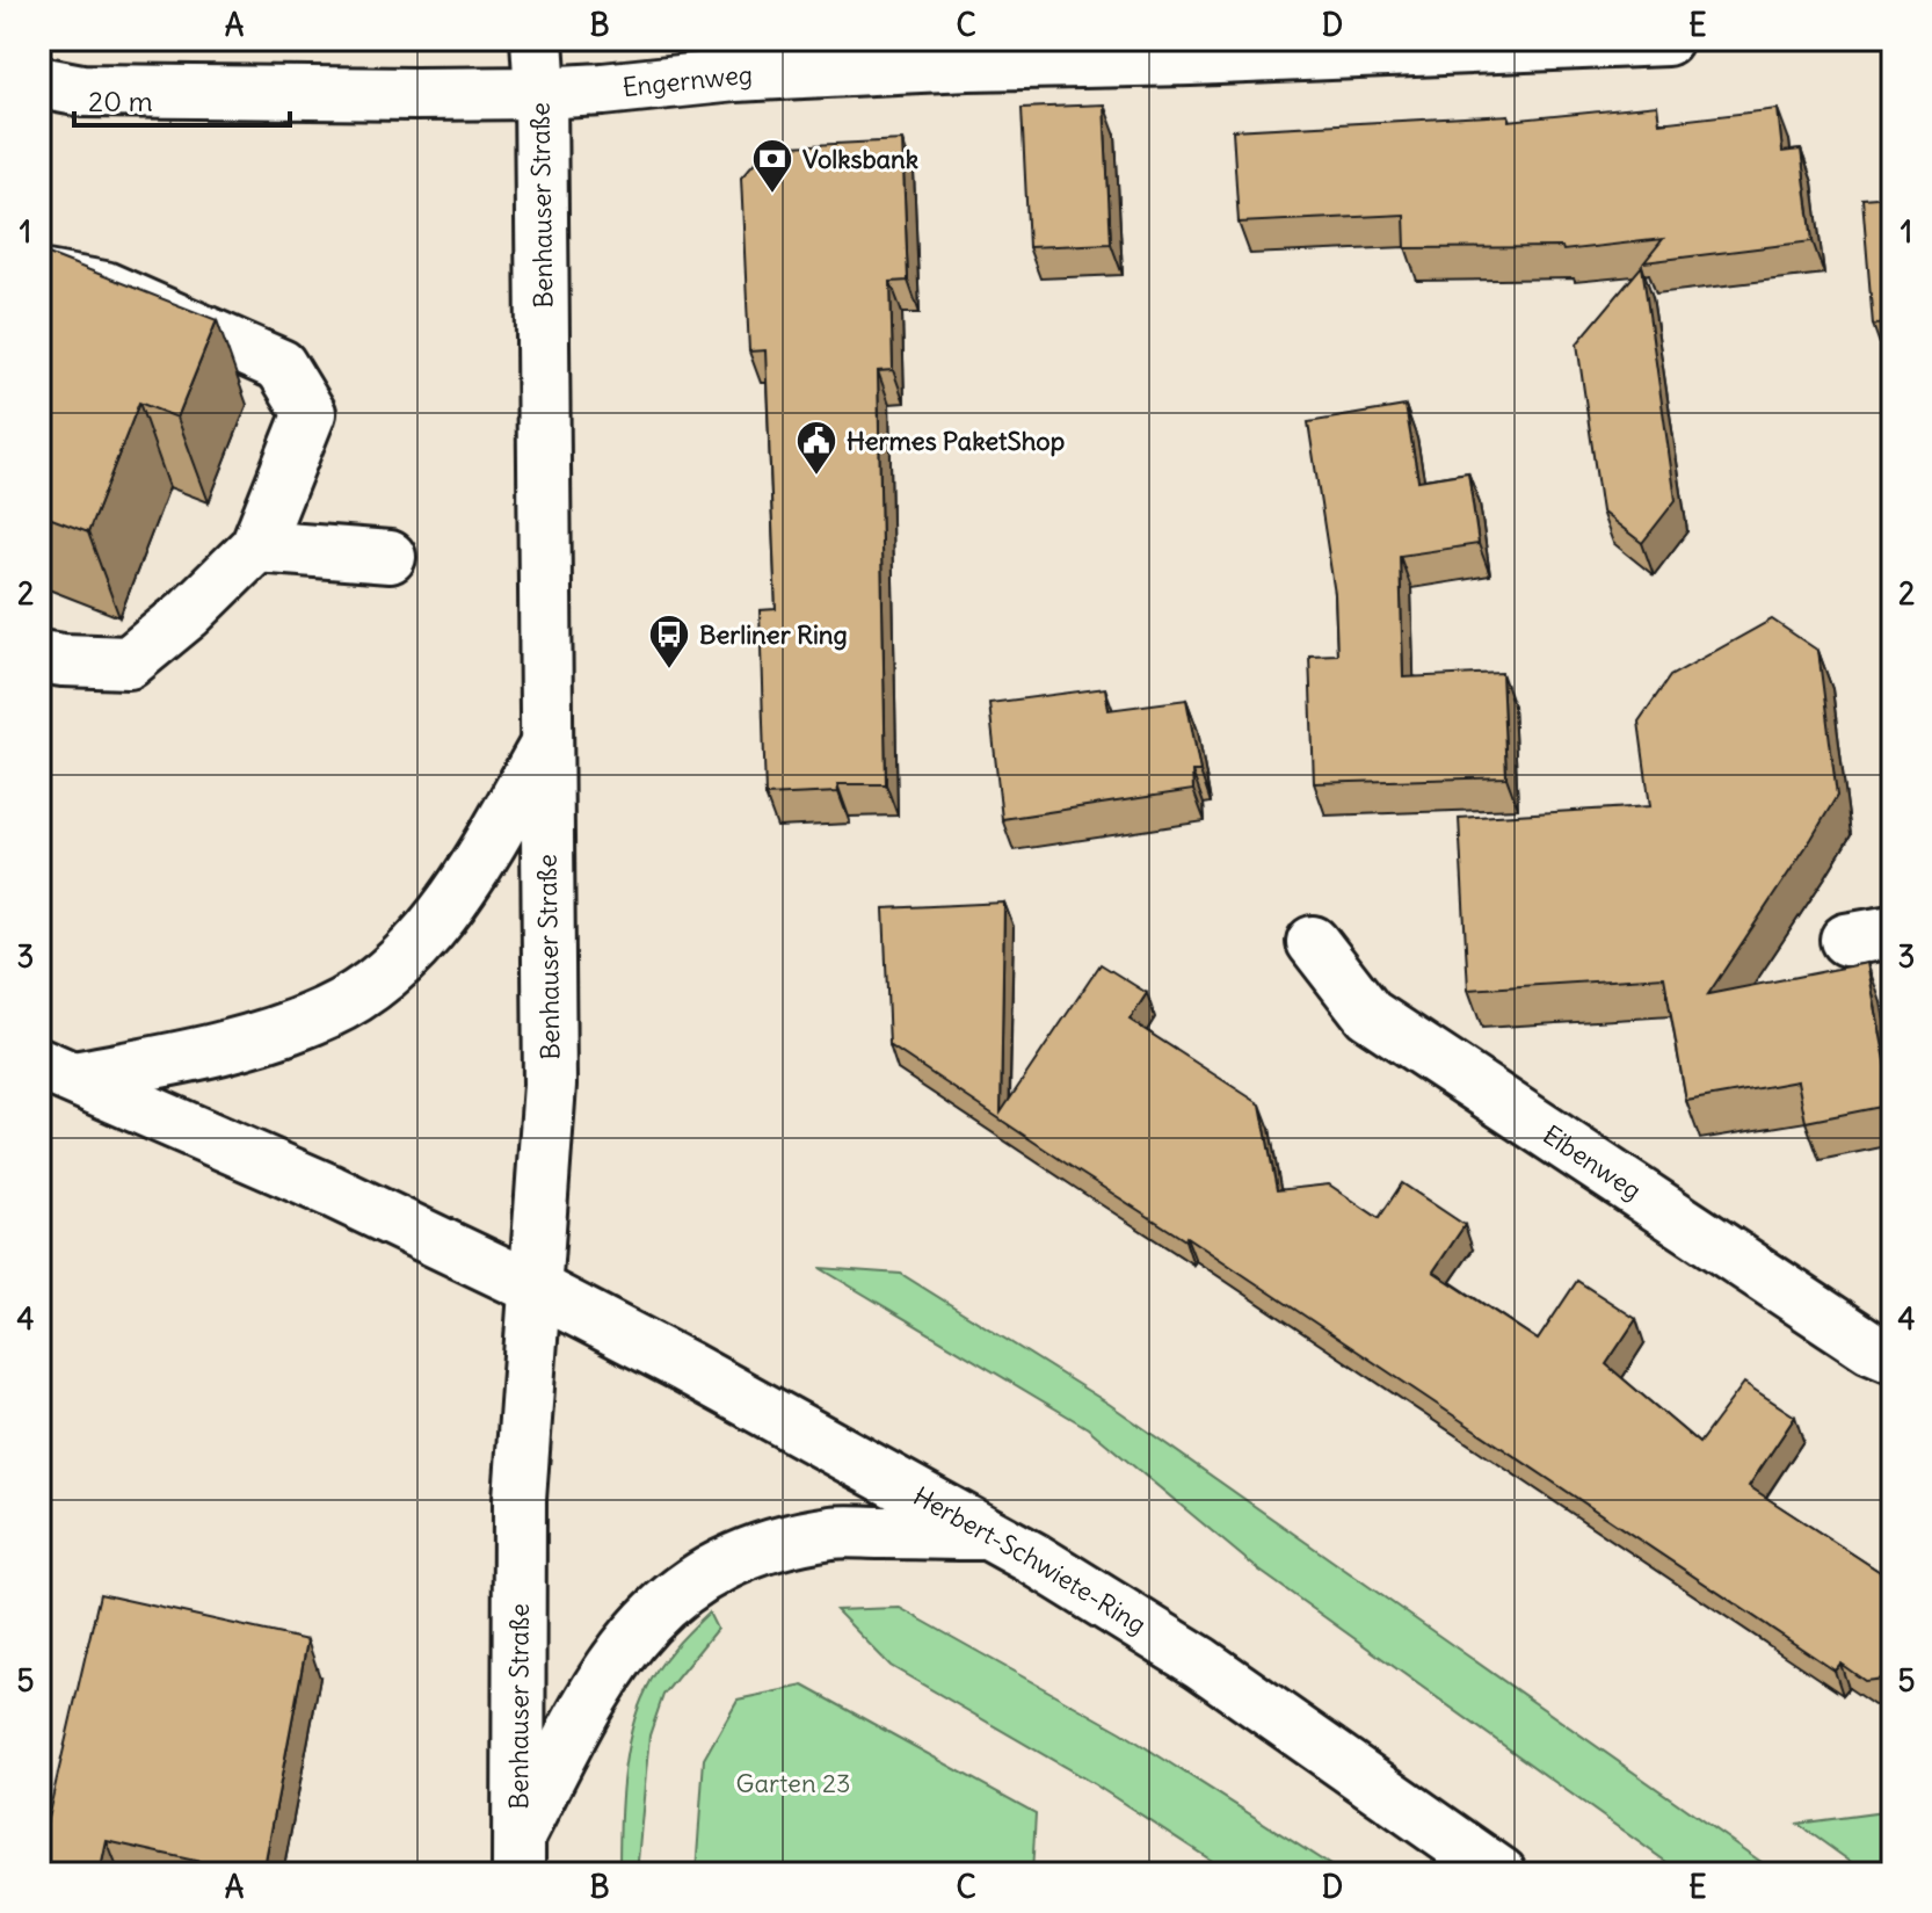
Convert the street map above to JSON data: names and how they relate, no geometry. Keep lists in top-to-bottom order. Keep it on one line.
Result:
{"streets":{"main road":["Engernweg","Benhauser Straße","Eibenweg","Herbert-Schwiete-Ring"]},"crossings":[["Engernweg","Benhauser Straße"],["Benhauser Straße","Herbert-Schwiete-Ring"]],"parks":["Garten 23"],"places":{"bank":["Volksbank"],"public building":["Hermes PaketShop"],"bus stop":["Berliner Ring"]},"scale_bar":"20 m","grid":{"columns":["A","B","C","D","E"],"rows":["1","2","3","4","5"]}}
